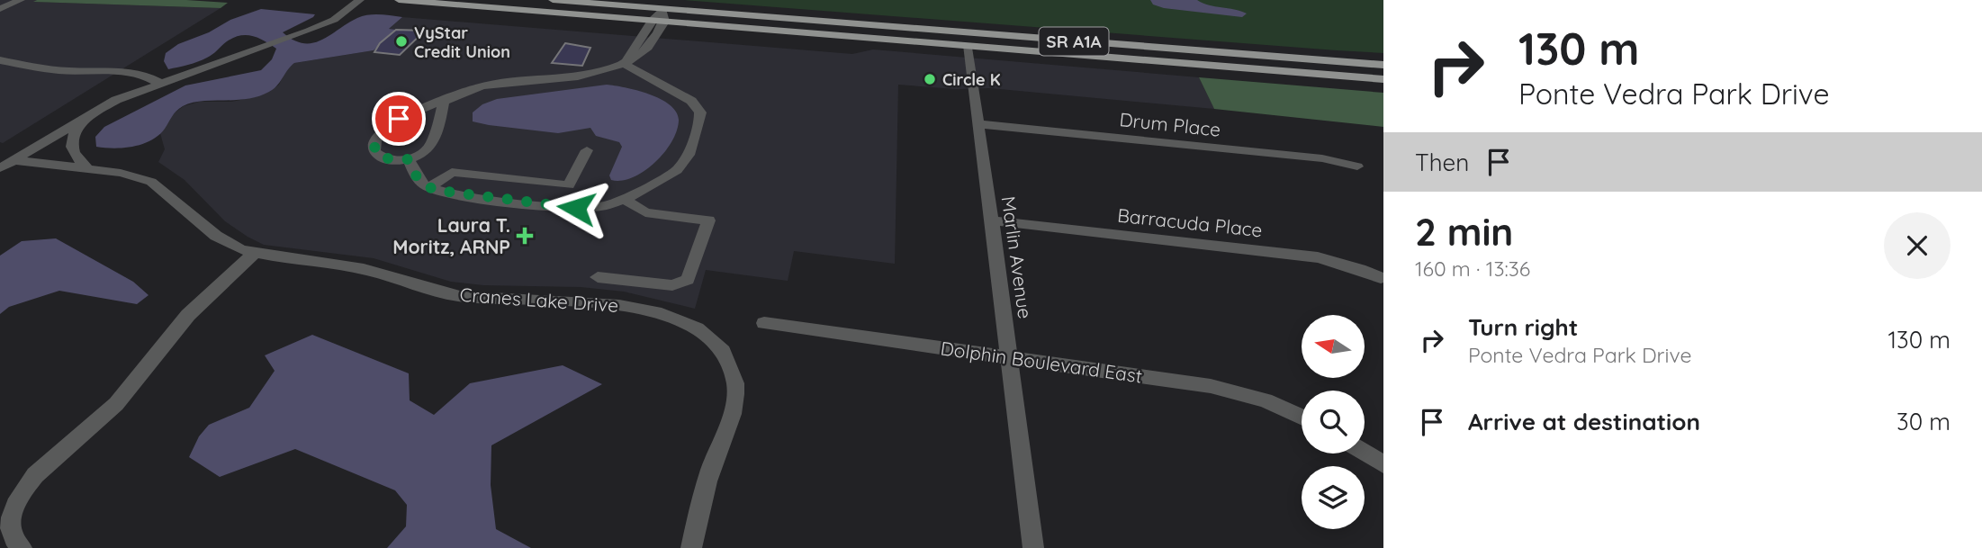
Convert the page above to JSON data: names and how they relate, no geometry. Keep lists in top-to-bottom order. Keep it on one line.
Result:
{"streets":{"main road":["SR A1A"],"street":["Drum Place","Barracuda Place","Marlin Avenue","Cranes Lake Drive","Dolphin Boulevard East"]},"crossings":[["SR A1A","Marlin Avenue"],["Drum Place","Marlin Avenue"],["Barracuda Place","Marlin Avenue"],["Marlin Avenue","Dolphin Boulevard East"]],"places":{"other":["VyStar Credit Union","Circle K"],"health":["Laura T. Moritz, ARNP"]},"north":"left","page":{"turn":["130 m","Ponte Vedra Park Drive"],"then":"Then","heading":["2 min","160 m · 13:36"],"list":[{"name":"Turn right","note":"Ponte Vedra Park Drive","value":"130 m"},{"name":"Arrive at destination","value":"30 m"}]}}
